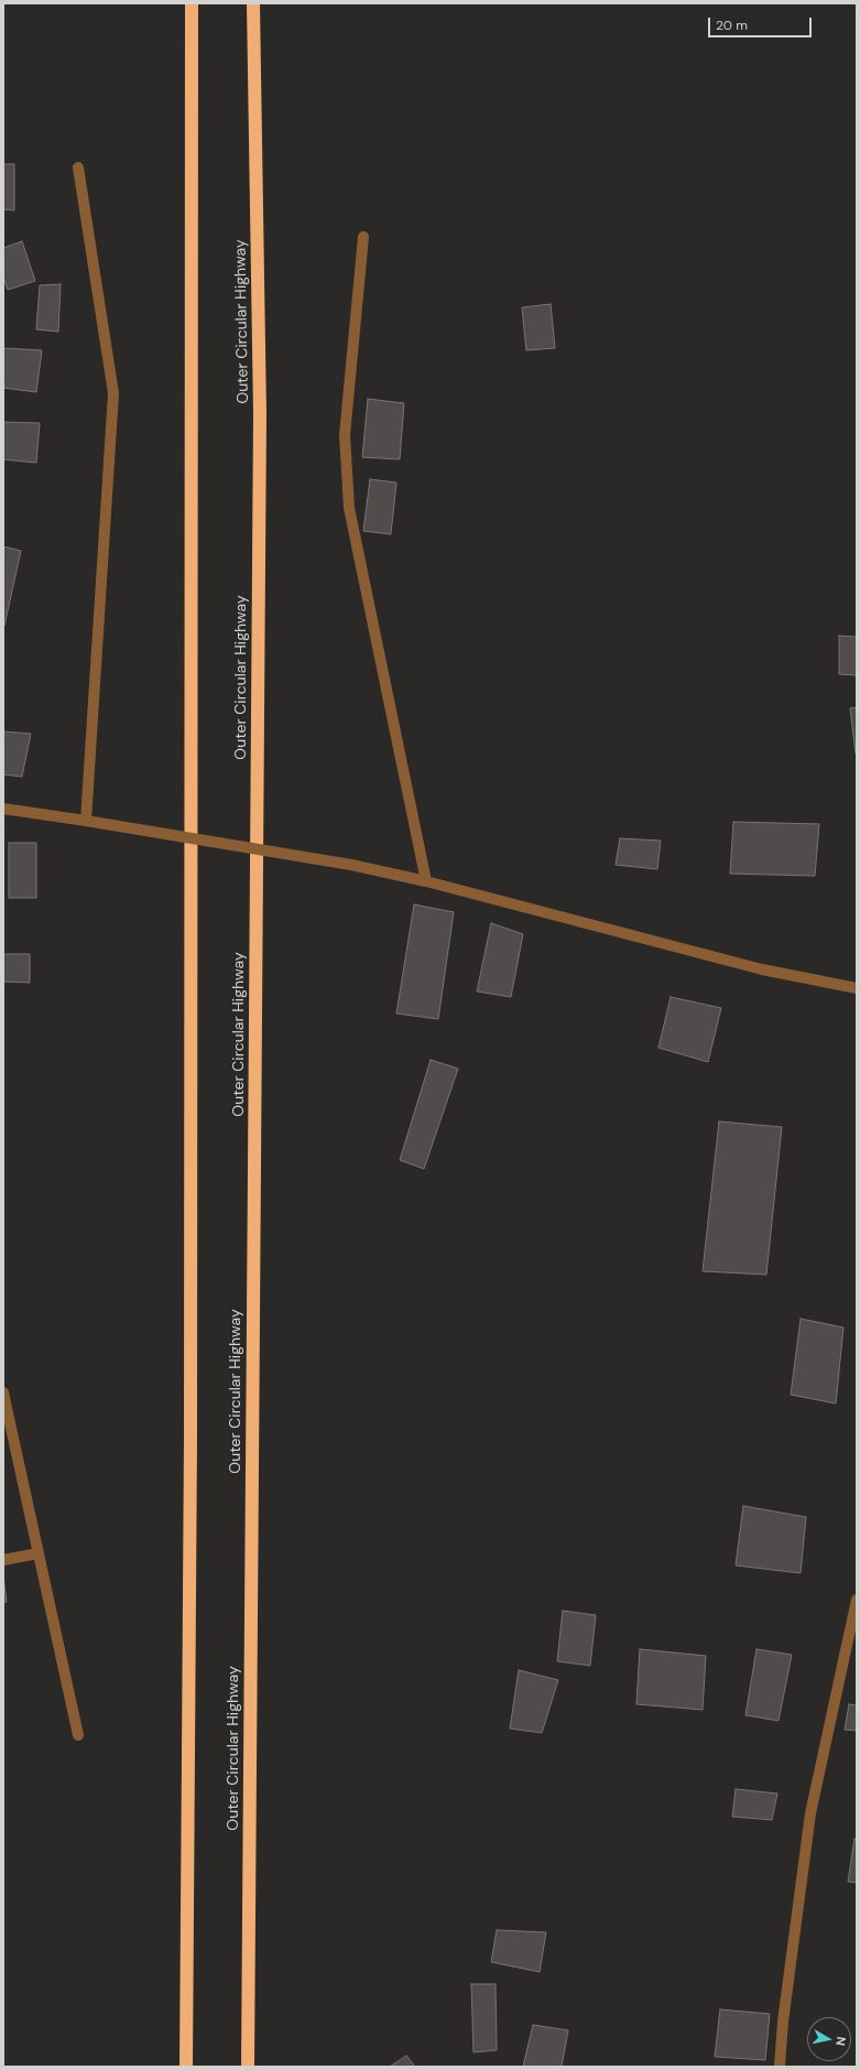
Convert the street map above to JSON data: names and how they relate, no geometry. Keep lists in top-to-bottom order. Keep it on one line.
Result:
{"streets":{"highway":["Outer Circular Highway"]},"scale_bar":"20 m","north":"right"}
